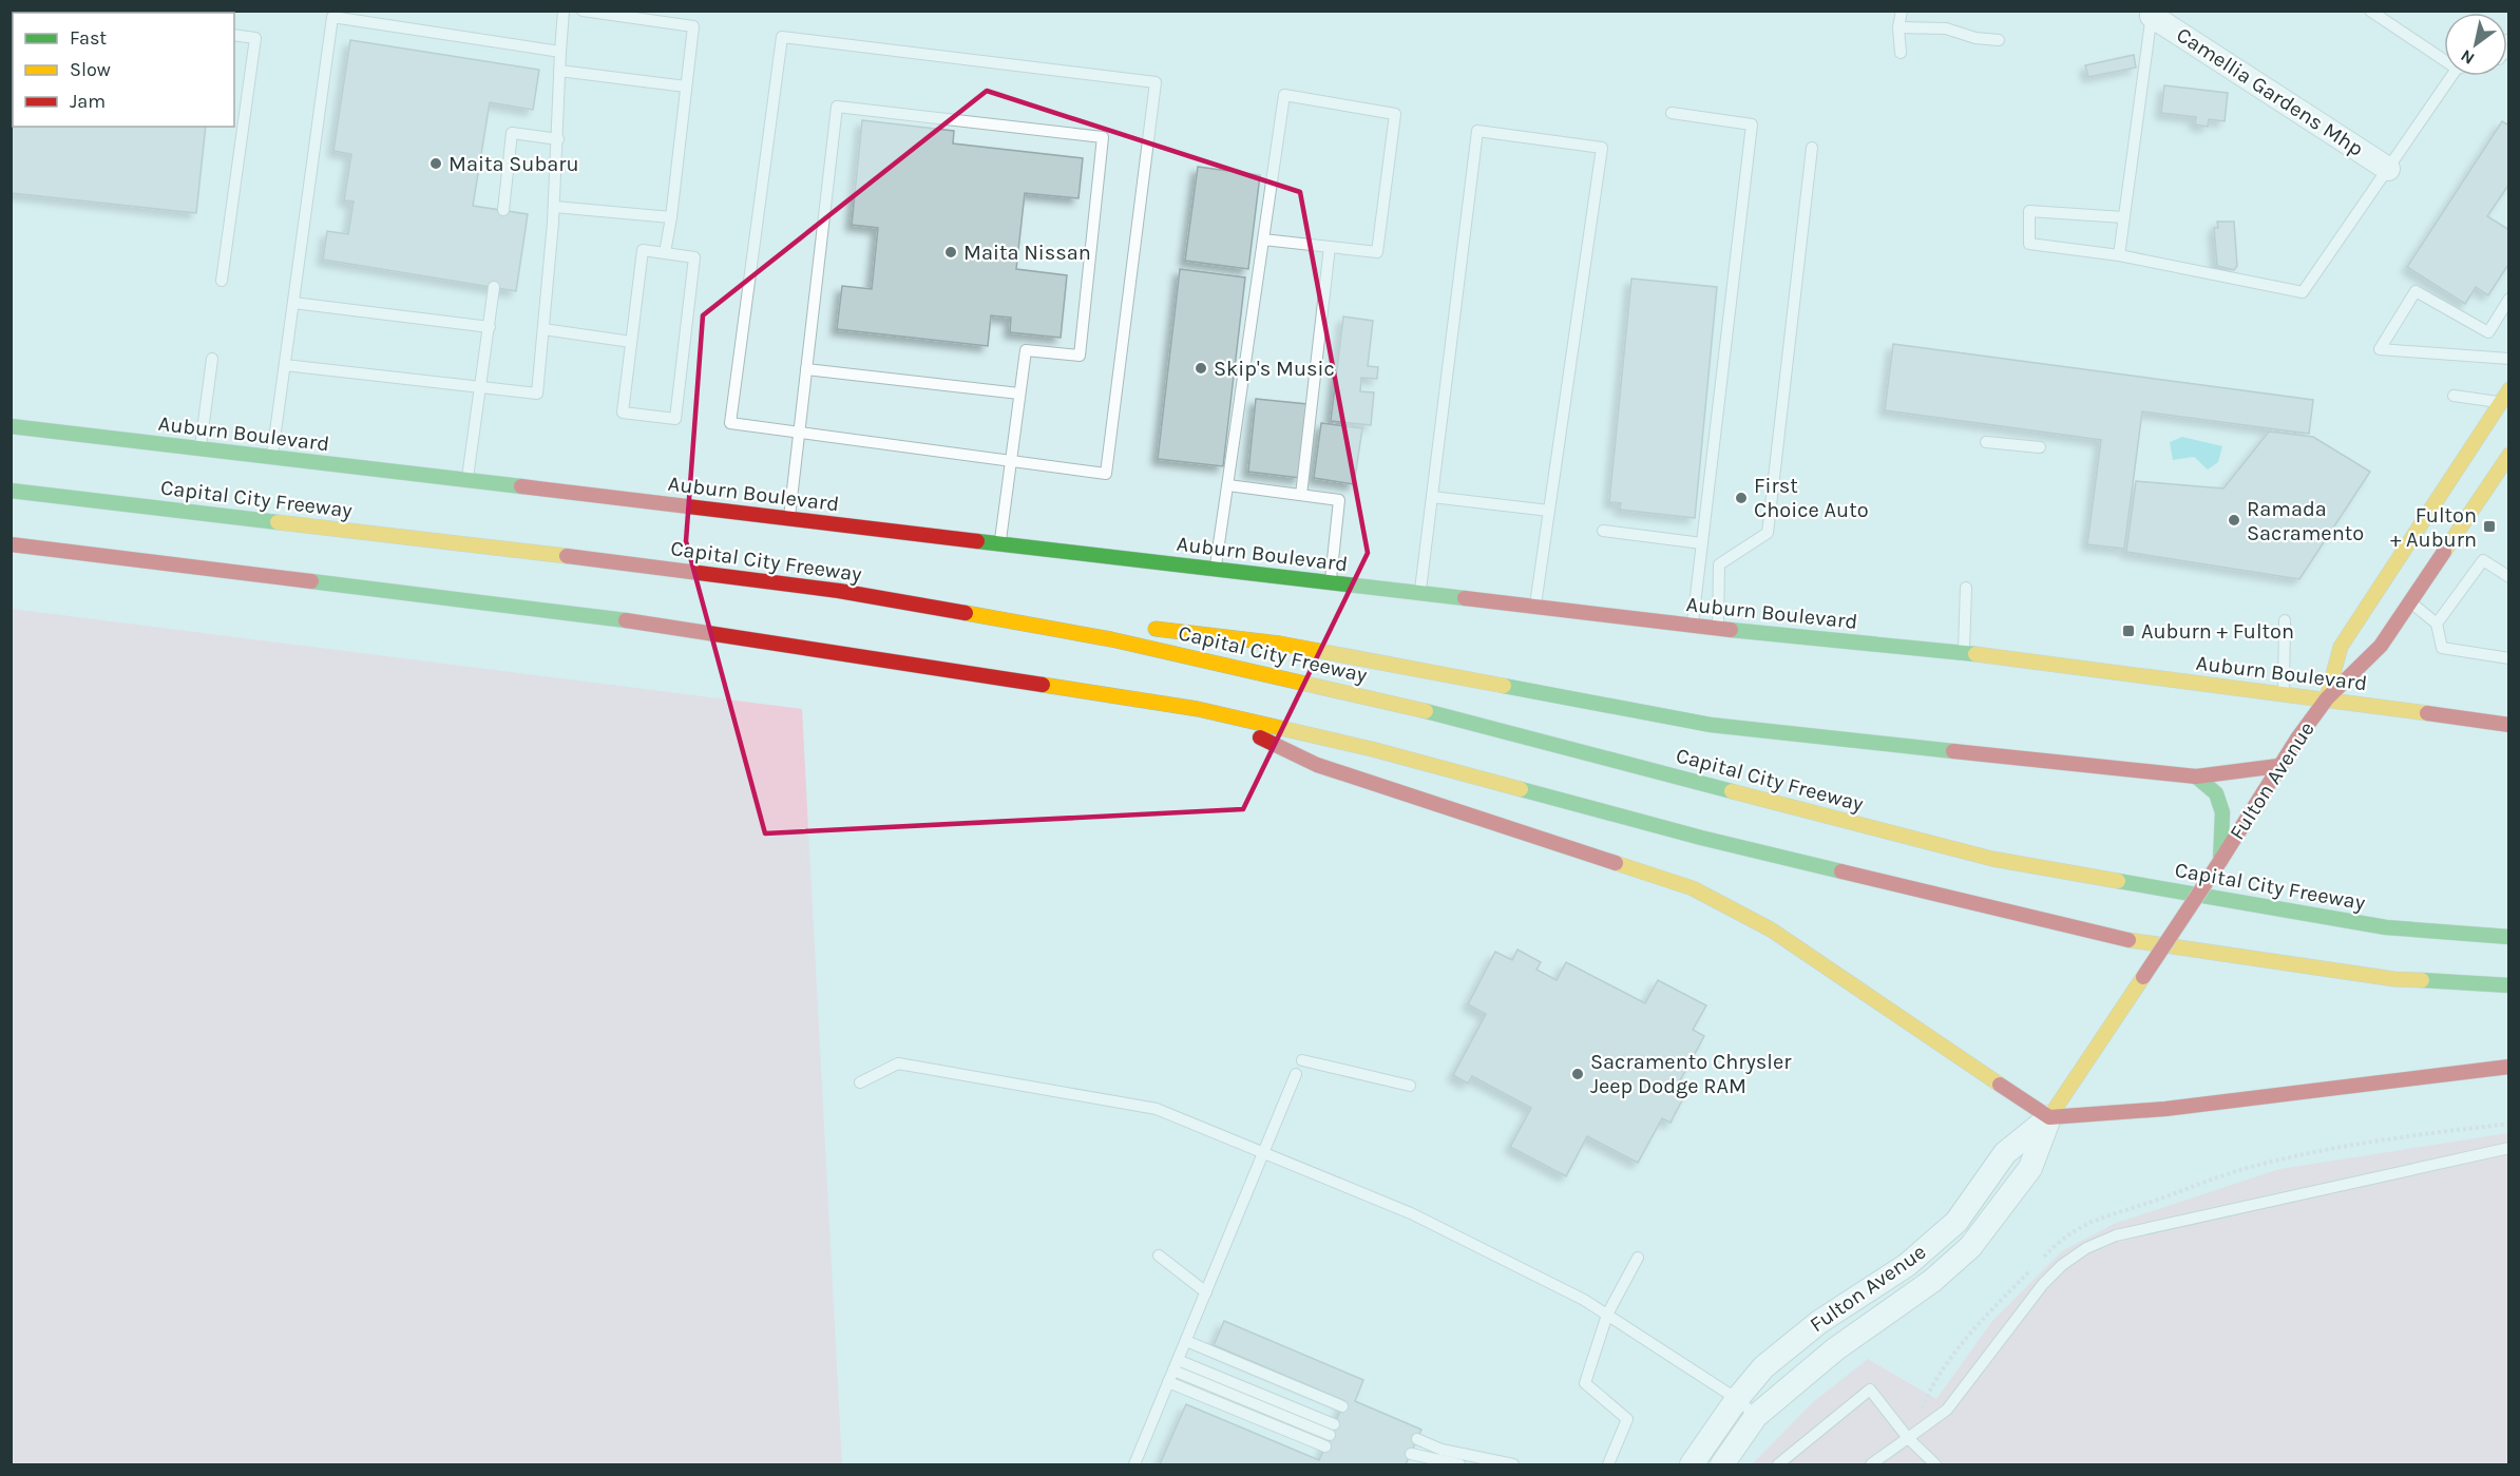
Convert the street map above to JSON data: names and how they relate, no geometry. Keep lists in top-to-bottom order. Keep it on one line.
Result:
{"streets":{"main road":["Auburn Boulevard","Capital City Freeway","Fulton Avenue"],"street":["Camellia Gardens Mhp"]},"crossings":[["Auburn Boulevard","Fulton Avenue"]],"places":{"other":["Maita Subaru","Maita Nissan","Skip's Music","First Choice Auto","Ramada Sacramento","Sacramento Chrysler Jeep Dodge RAM"],"transit":["Fulton + Auburn","Auburn + Fulton"]},"legend":["Fast","Slow","Jam"],"north":"bottom left"}
